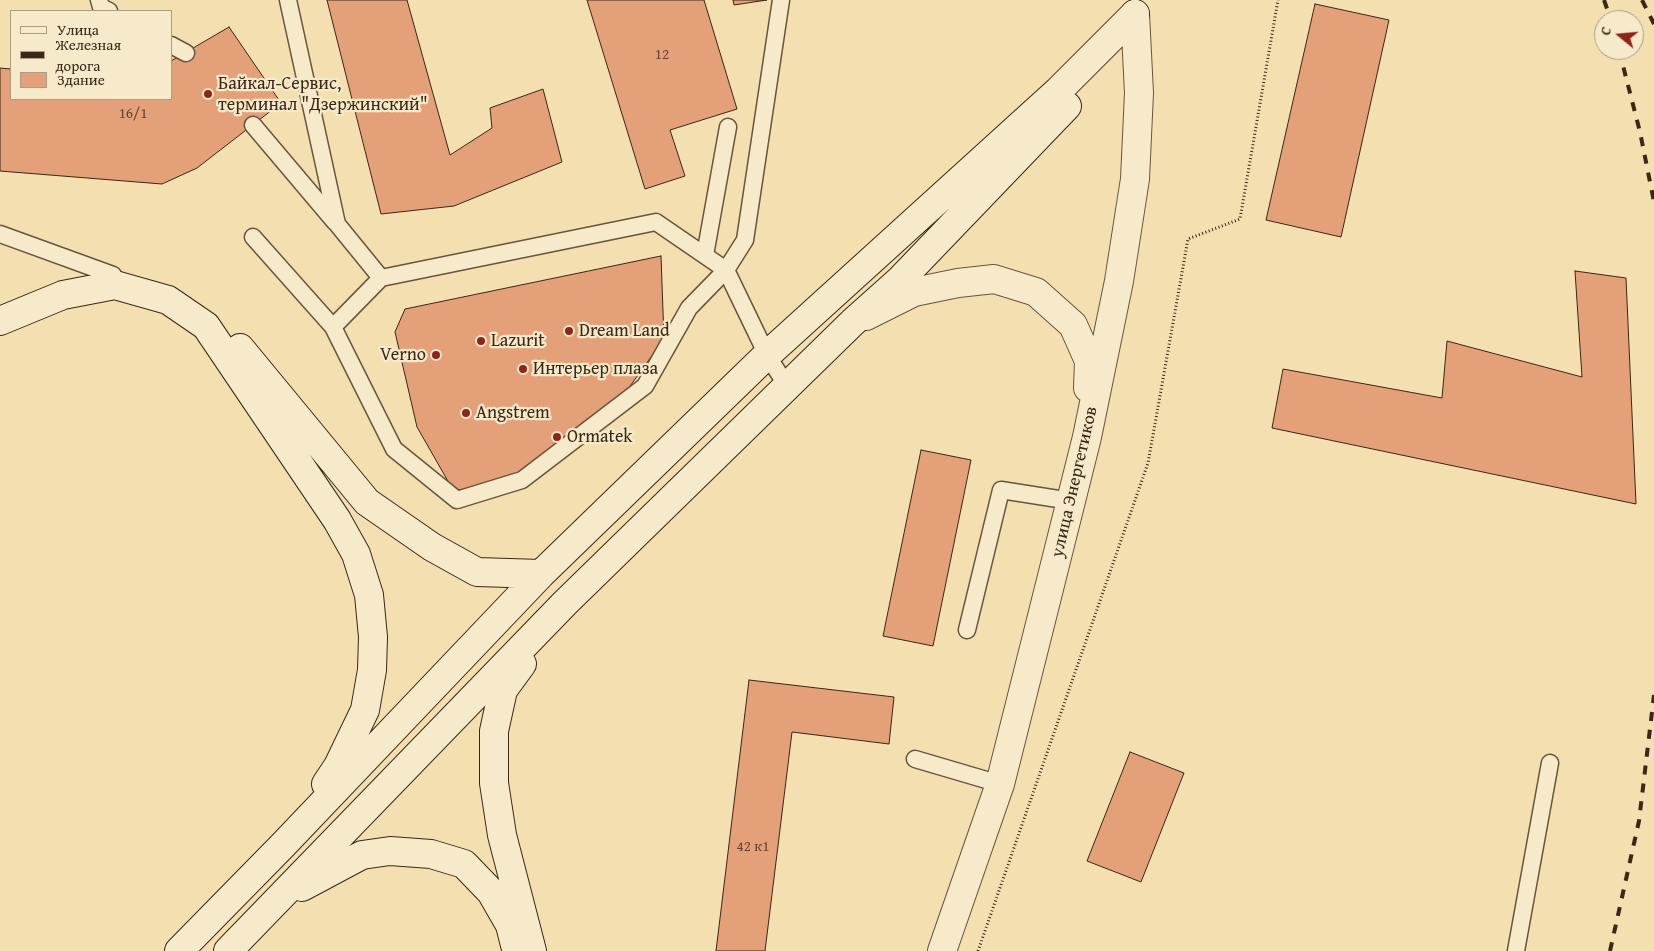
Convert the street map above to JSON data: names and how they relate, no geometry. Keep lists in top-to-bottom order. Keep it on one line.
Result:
{"streets":{"main road":["улица Энергетиков"]},"places":["Байкал-Сервис, терминал \"Дзержинский\"","Dream Land","Lazurit","Verno","Интерьер плаза","Angstrem","Ormatek"],"house_numbers":["12","16/1","42 к1"],"legend":["Улица","Железная дорога","Здание"],"north":"left"}
